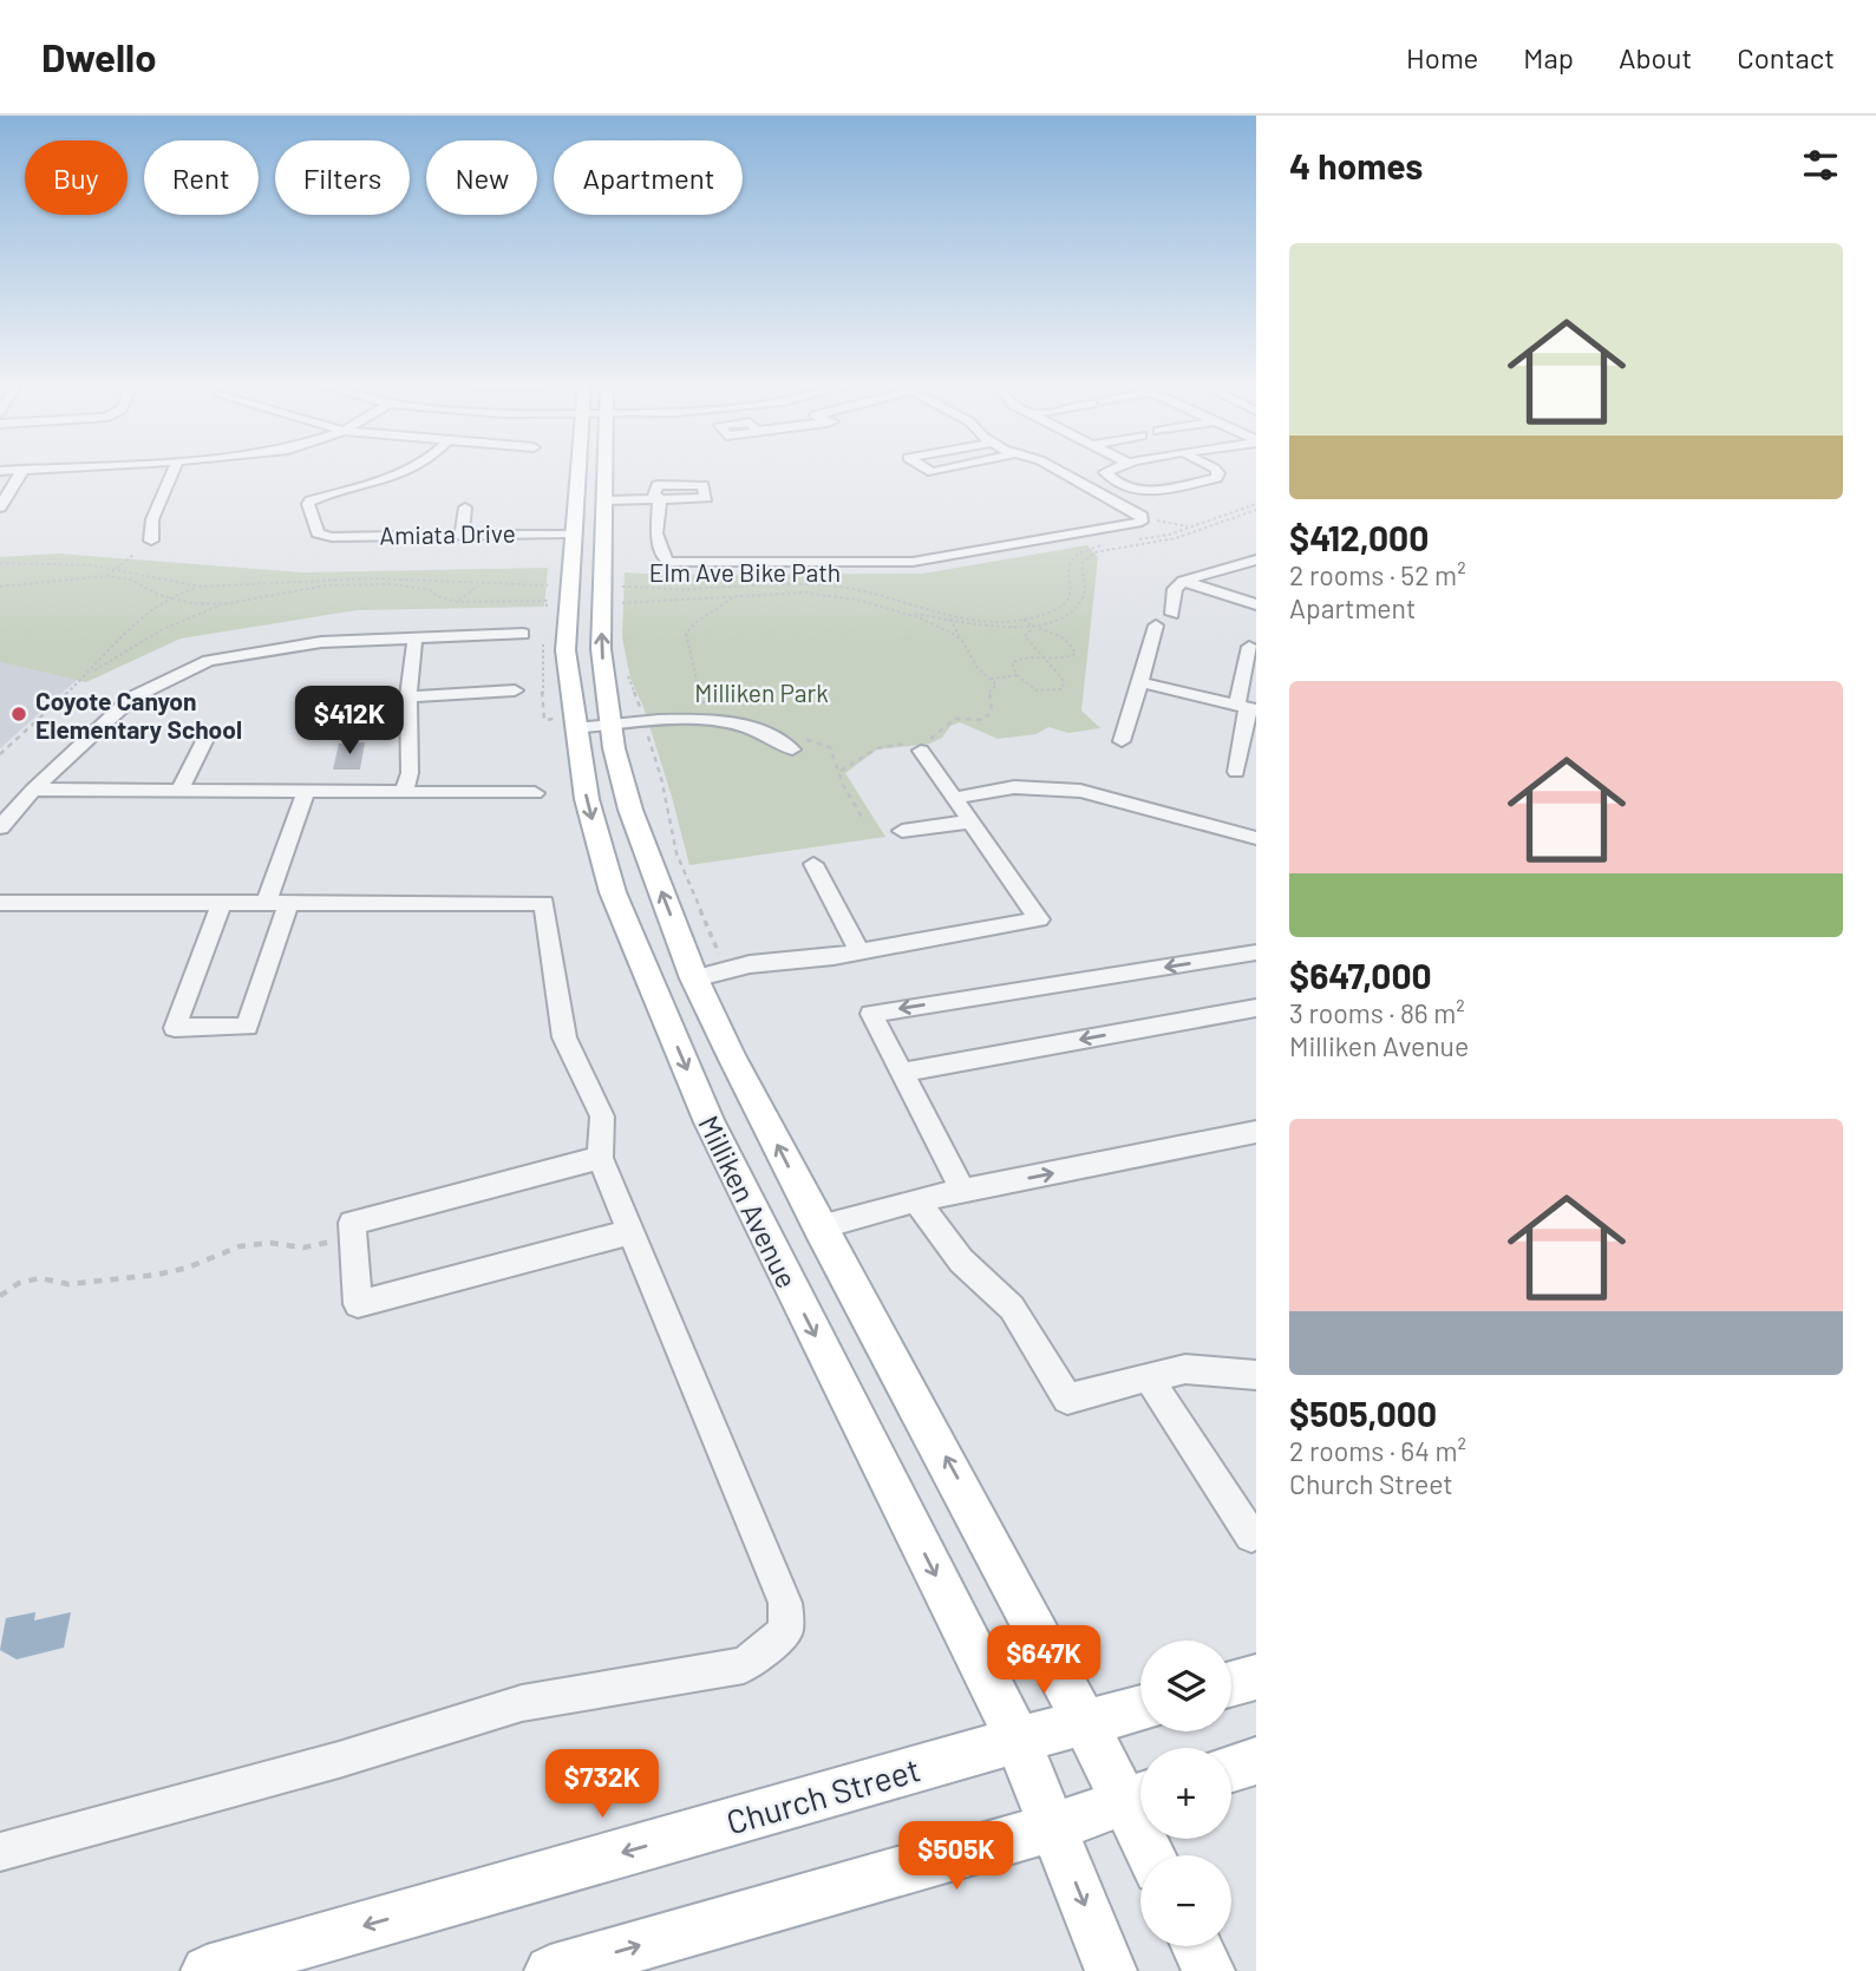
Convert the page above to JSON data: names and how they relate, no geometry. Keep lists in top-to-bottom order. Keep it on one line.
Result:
{"streets":{"main road":["Milliken Avenue","Church Street"],"street":["Amiata Drive"],"path":["Elm Ave Bike Path"]},"crossings":[["Amiata Drive","Milliken Avenue"],["Milliken Avenue","Church Street"]],"parks":["Milliken Park"],"places":["Coyote Canyon Elementary School"],"page":{"header":"Dwello","nav":["Home","Map","About","Contact"],"heading":"4 homes","chip":["Buy","Rent","Filters","New","Apartment"],"list":[{"name":"$412,000","note":"2 rooms · 52 m² · Apartment"},{"name":"$647,000","note":"3 rooms · 86 m² · Milliken Avenue"},{"name":"$505,000","note":"2 rooms · 64 m² · Church Street"}],"price":["$412K","$647K","$732K","$505K"],"map_buttons":["+","−"]}}
